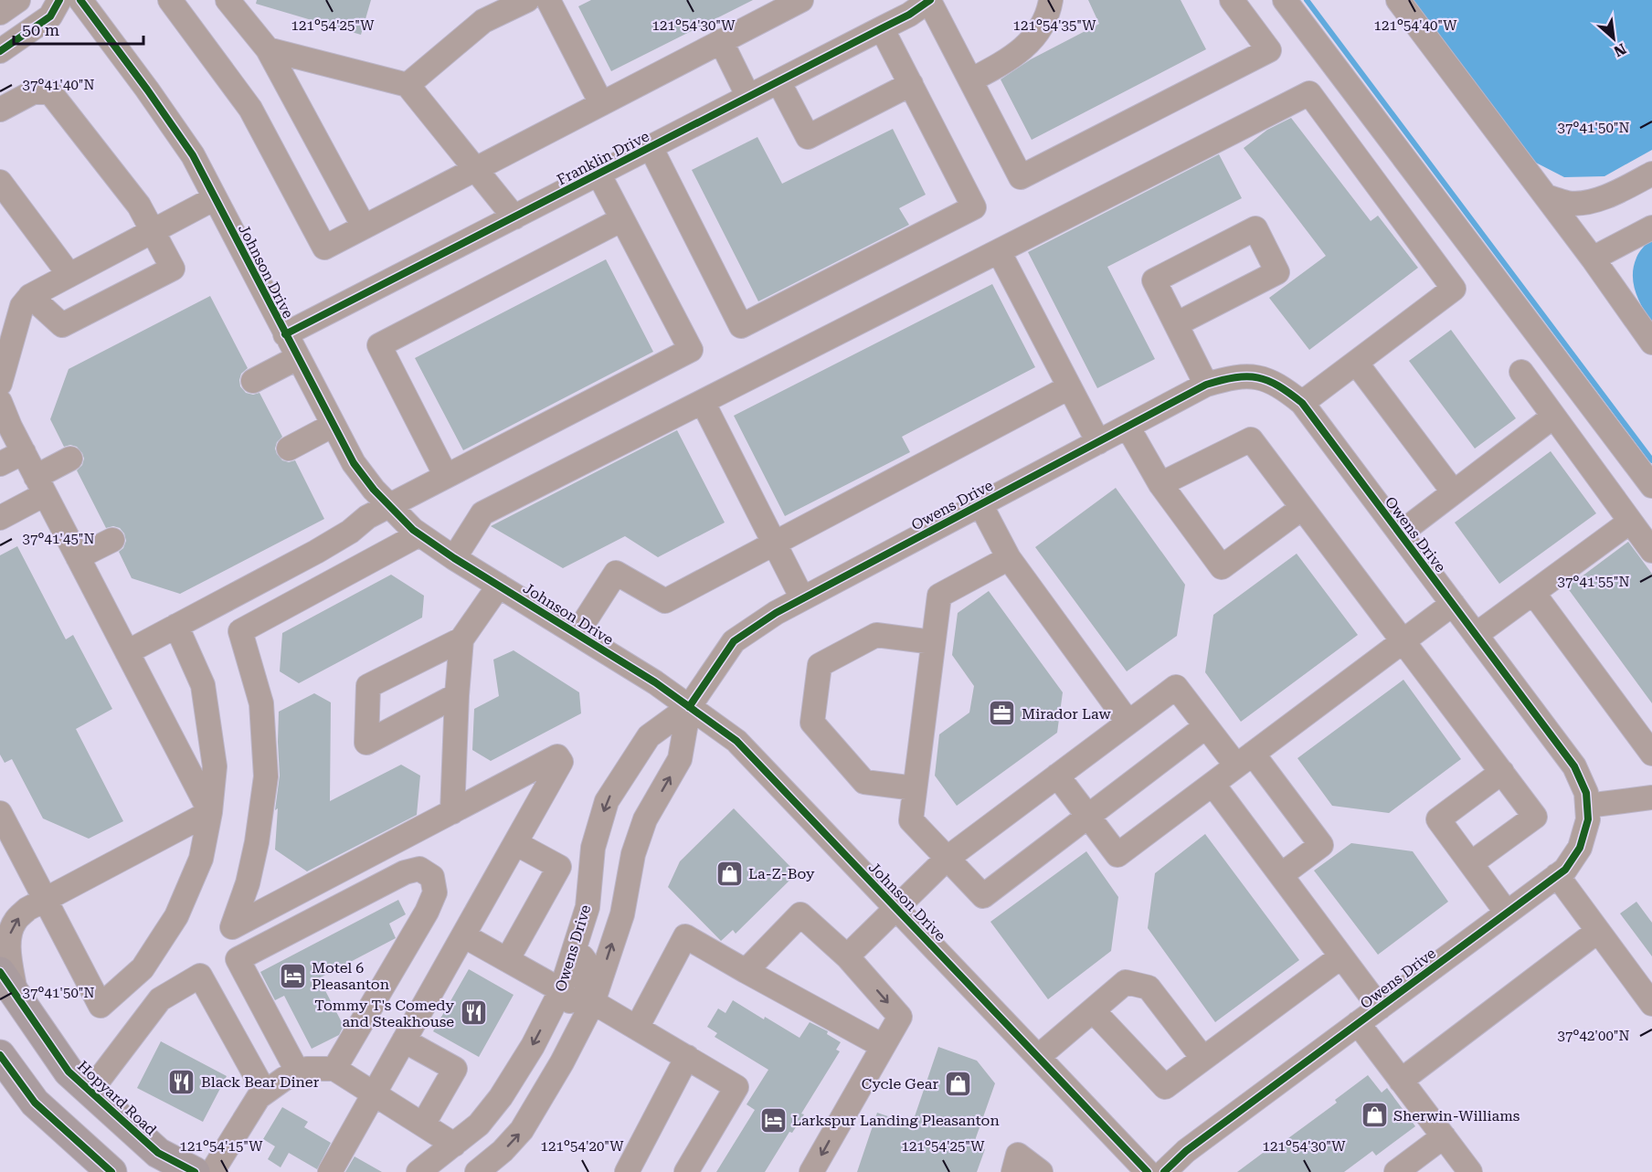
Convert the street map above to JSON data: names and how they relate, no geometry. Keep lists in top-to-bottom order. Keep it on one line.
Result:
{"streets":{"main road":["Hopyard Road"],"street":["Franklin Drive","Johnson Drive","Owens Drive"]},"crossings":[["Franklin Drive","Johnson Drive"],["Johnson Drive","Owens Drive"]],"places":{"office":["Mirador Law"],"shop":["La-Z-Boy","Cycle Gear","Sherwin-Williams"],"hotel":["Motel 6 Pleasanton","Larkspur Landing Pleasanton"],"restaurant":["Tommy T's Comedy and Steakhouse","Black Bear Diner"]},"scale_bar":"50 m","north":"bottom right","coordinates":["121°54'25\"W","121°54'30\"W","121°54'35\"W","121°54'40\"W","37°41'40\"N","37°41'50\"N","37°41'45\"N","37°41'55\"N","37°42'00\"N","121°54'15\"W","121°54'20\"W"]}
